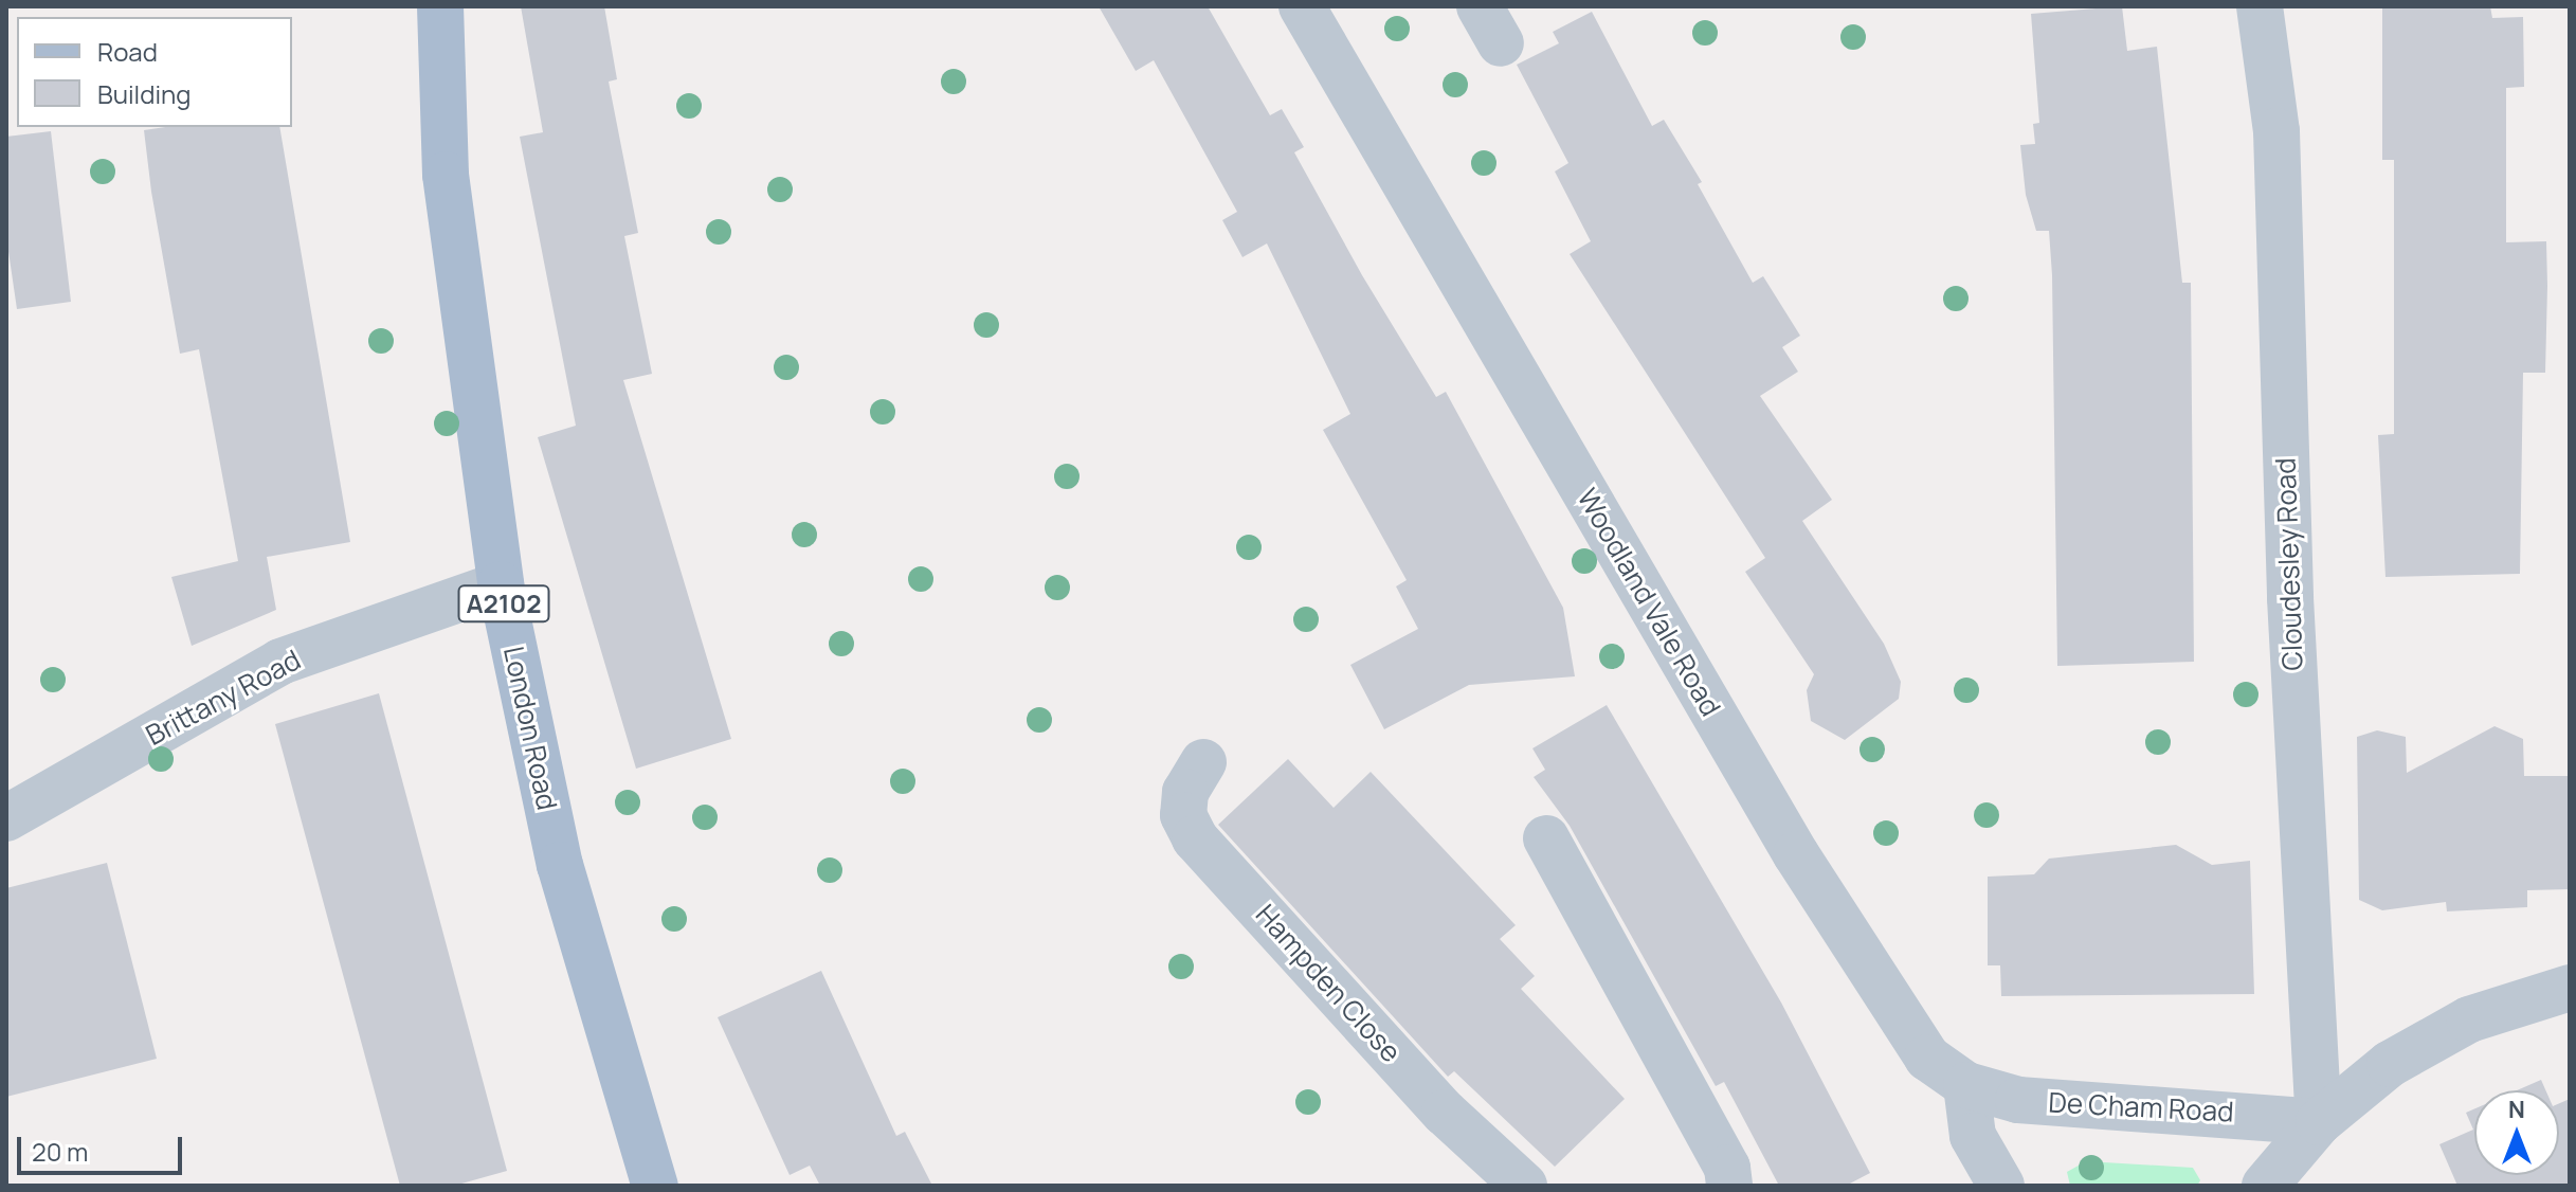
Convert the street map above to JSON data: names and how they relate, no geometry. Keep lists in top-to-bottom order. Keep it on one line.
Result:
{"streets":{"main road":["A2102","London Road"],"street":["Cloudesley Road","Woodland Vale Road","Brittany Road","Hampden Close","De Cham Road"]},"crossings":[["Cloudesley Road","De Cham Road"],["Woodland Vale Road","De Cham Road"],["Brittany Road","London Road"]],"legend":["Road","Building"],"scale_bar":"20 m","north":"top"}
